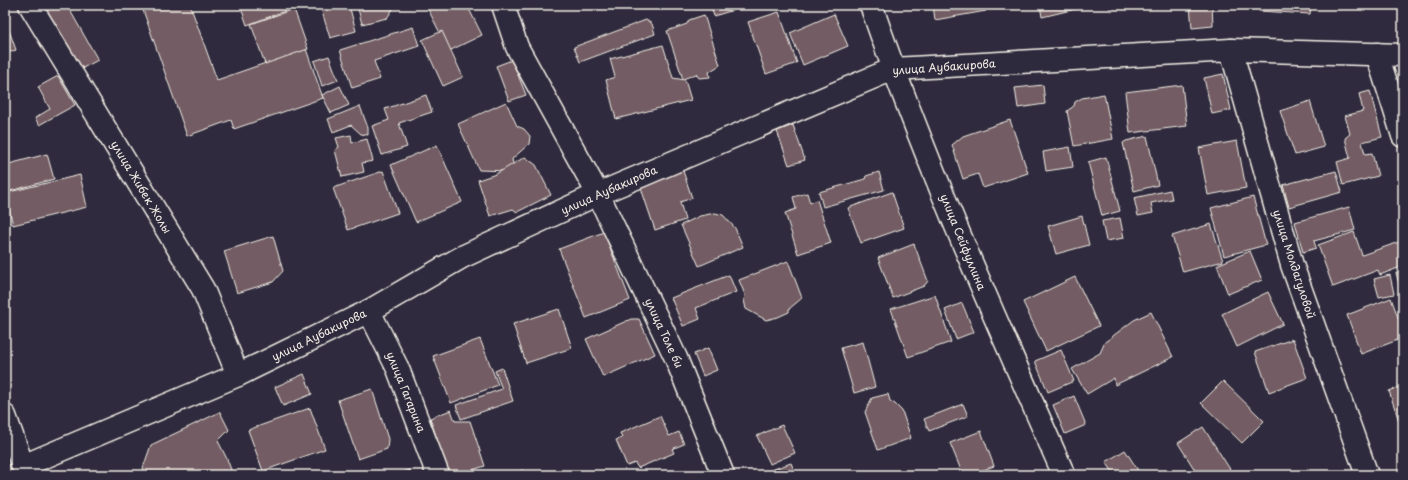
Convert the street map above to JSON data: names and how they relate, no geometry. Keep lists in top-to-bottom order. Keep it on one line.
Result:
{"streets":{"street":["улица Аубакирова","улица Жибек Жолы","улица Сейфуллина","улица Молдагуловой","улица Толе би","улица Гагарина"]},"crossings":[["улица Аубакирова","улица Жибек Жолы"],["улица Аубакирова","улица Сейфуллина"],["улица Аубакирова","улица Молдагуловой"],["улица Аубакирова","улица Толе би"],["улица Аубакирова","улица Гагарина"]]}
